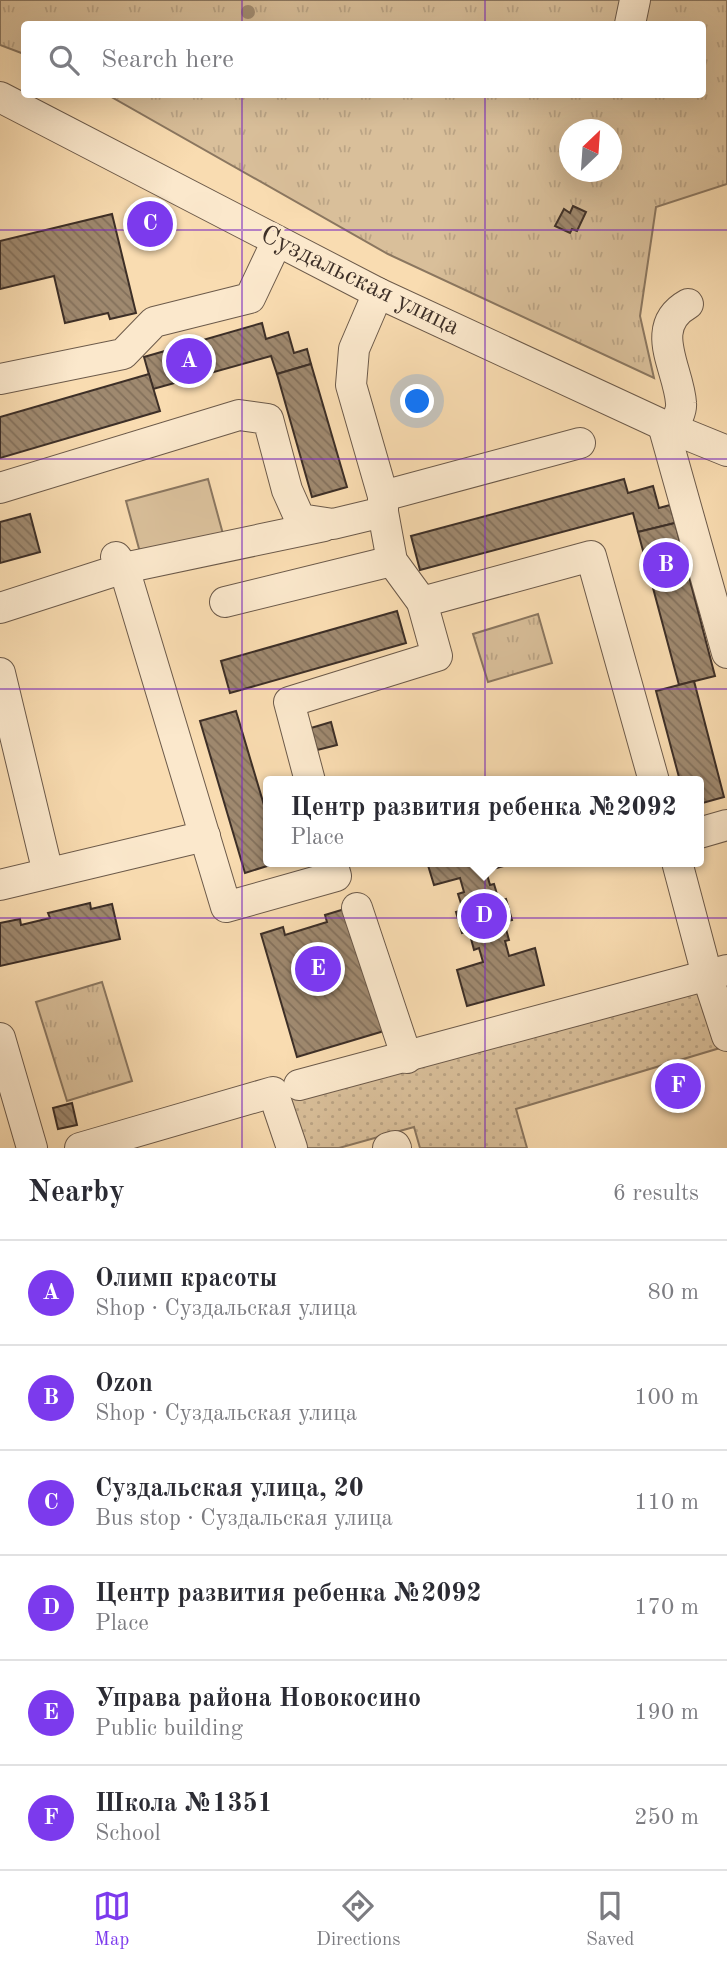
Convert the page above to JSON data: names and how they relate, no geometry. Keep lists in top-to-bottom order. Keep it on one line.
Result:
{"streets":{"street":["Суздальская улица"]},"north":"top right","page":{"search":"Search here","pins":["C","A","B","D","E","F"],"popup":["Центр развития ребенка №2092","Place"],"heading":["Nearby","6 results"],"list":[{"mark":"A","name":"Олимп красоты","note":"Shop · Суздальская улица","value":"80 m"},{"mark":"B","name":"Ozon","note":"Shop · Суздальская улица","value":"100 m"},{"mark":"C","name":"Суздальская улица, 20","note":"Bus stop · Суздальская улица","value":"110 m"},{"mark":"D","name":"Центр развития ребенка №2092","note":"Place","value":"170 m"},{"mark":"E","name":"Управа района Новокосино","note":"Public building","value":"190 m"},{"mark":"F","name":"Школа №1351","note":"School","value":"250 m"}],"nav":["Map","Directions","Saved"]}}
